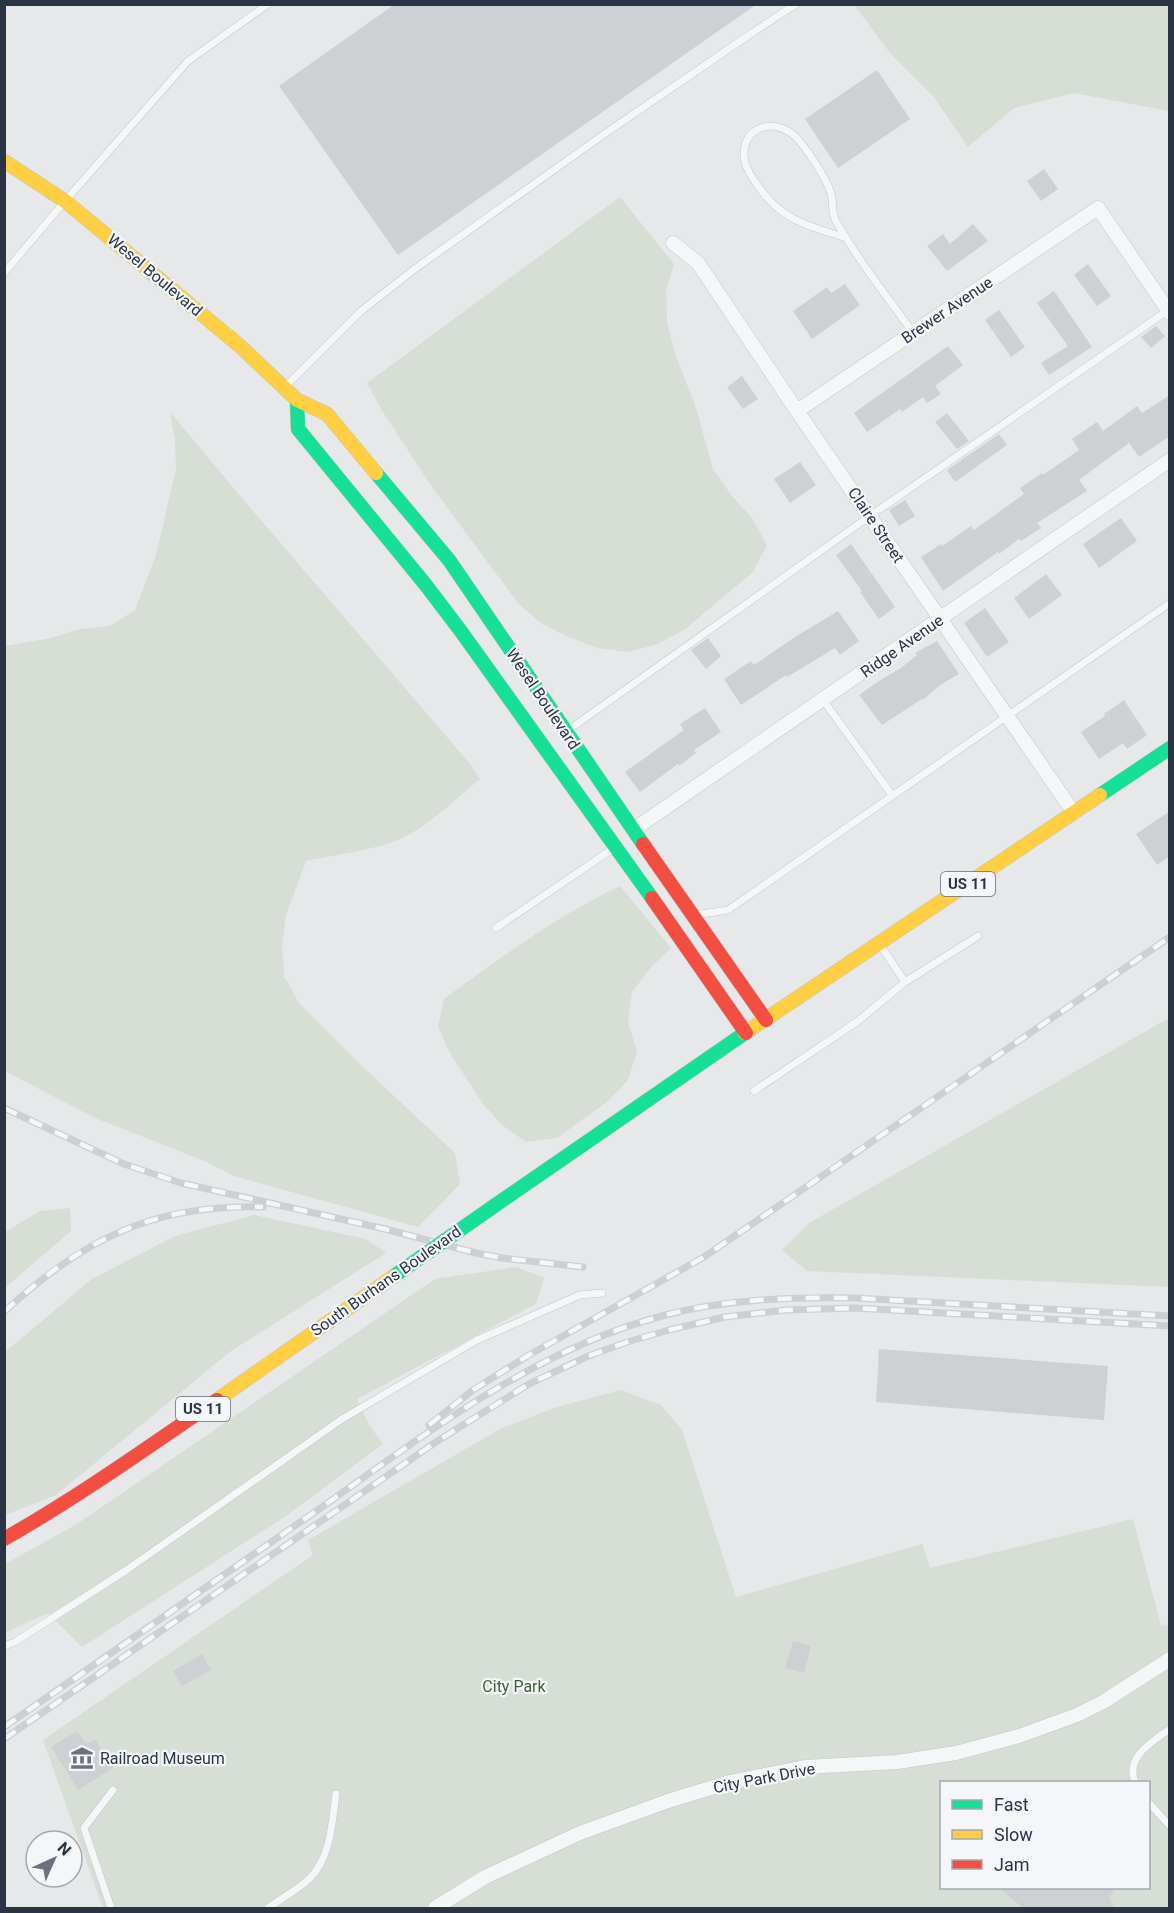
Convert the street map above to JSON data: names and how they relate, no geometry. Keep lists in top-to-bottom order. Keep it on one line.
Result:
{"streets":{"main road":["Wesel Boulevard","US 11","South Burhans Boulevard"],"street":["Brewer Avenue","Claire Street","Ridge Avenue","City Park Drive"]},"crossings":[["Wesel Boulevard","Ridge Avenue"],["Wesel Boulevard","US 11"],["Wesel Boulevard","South Burhans Boulevard"],["Brewer Avenue","Claire Street"],["Claire Street","Ridge Avenue"],["Claire Street","US 11"],["US 11","South Burhans Boulevard"]],"parks":["City Park"],"places":{"museum":["Railroad Museum"]},"legend":["Fast","Slow","Jam"],"north":"top right"}
